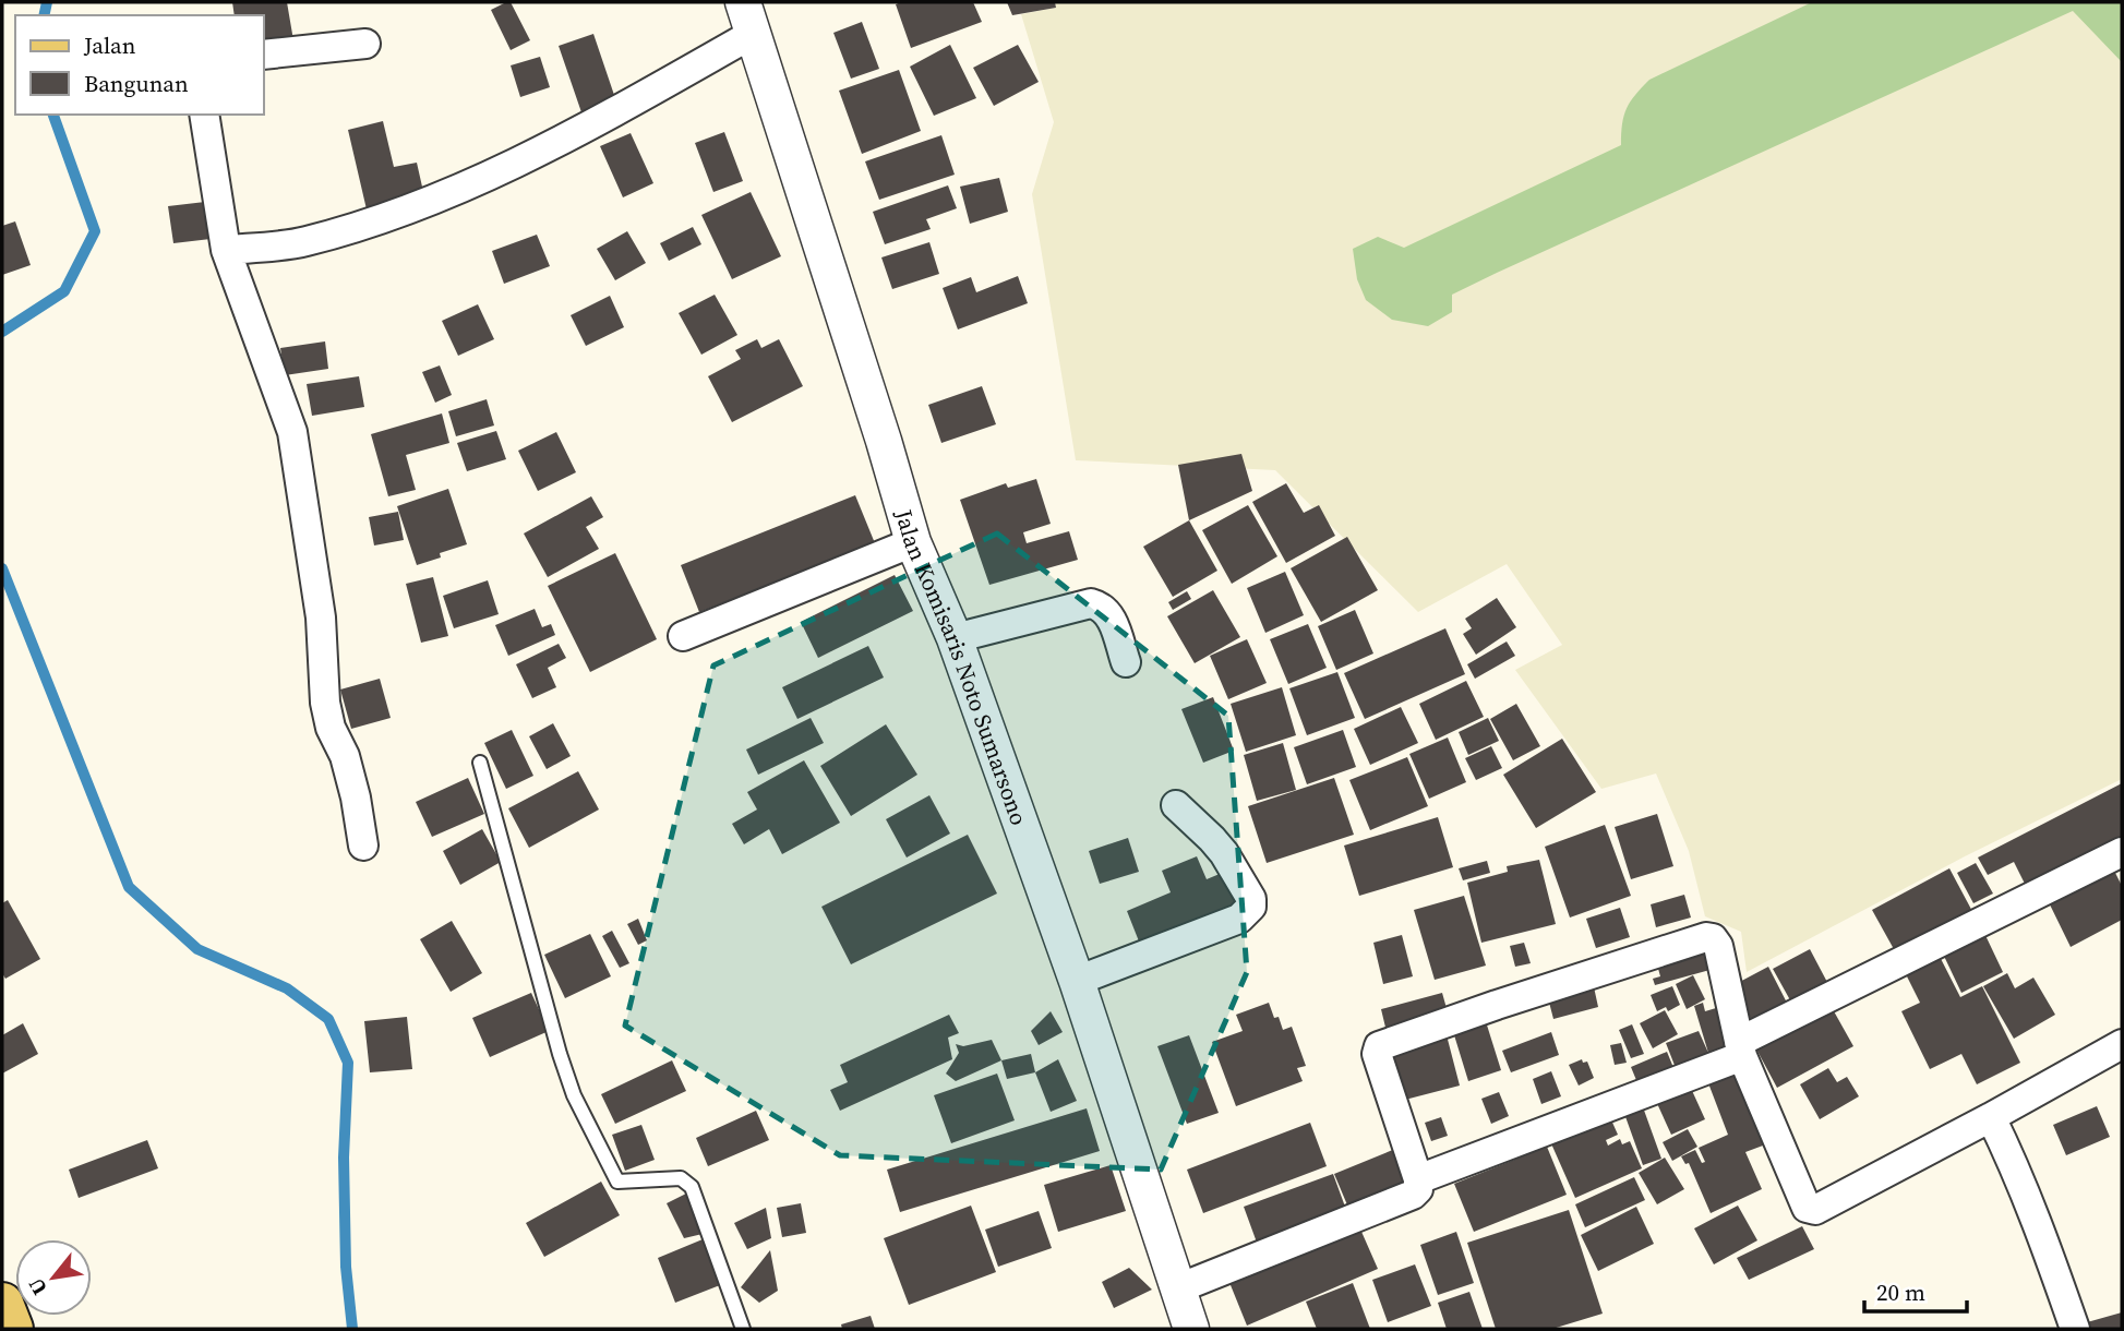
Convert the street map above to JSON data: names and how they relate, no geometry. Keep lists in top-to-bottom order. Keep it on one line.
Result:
{"streets":{"street":["Jalan Komisaris Noto Sumarsono"]},"legend":["Jalan","Bangunan"],"scale_bar":"20 m","north":"bottom left"}
